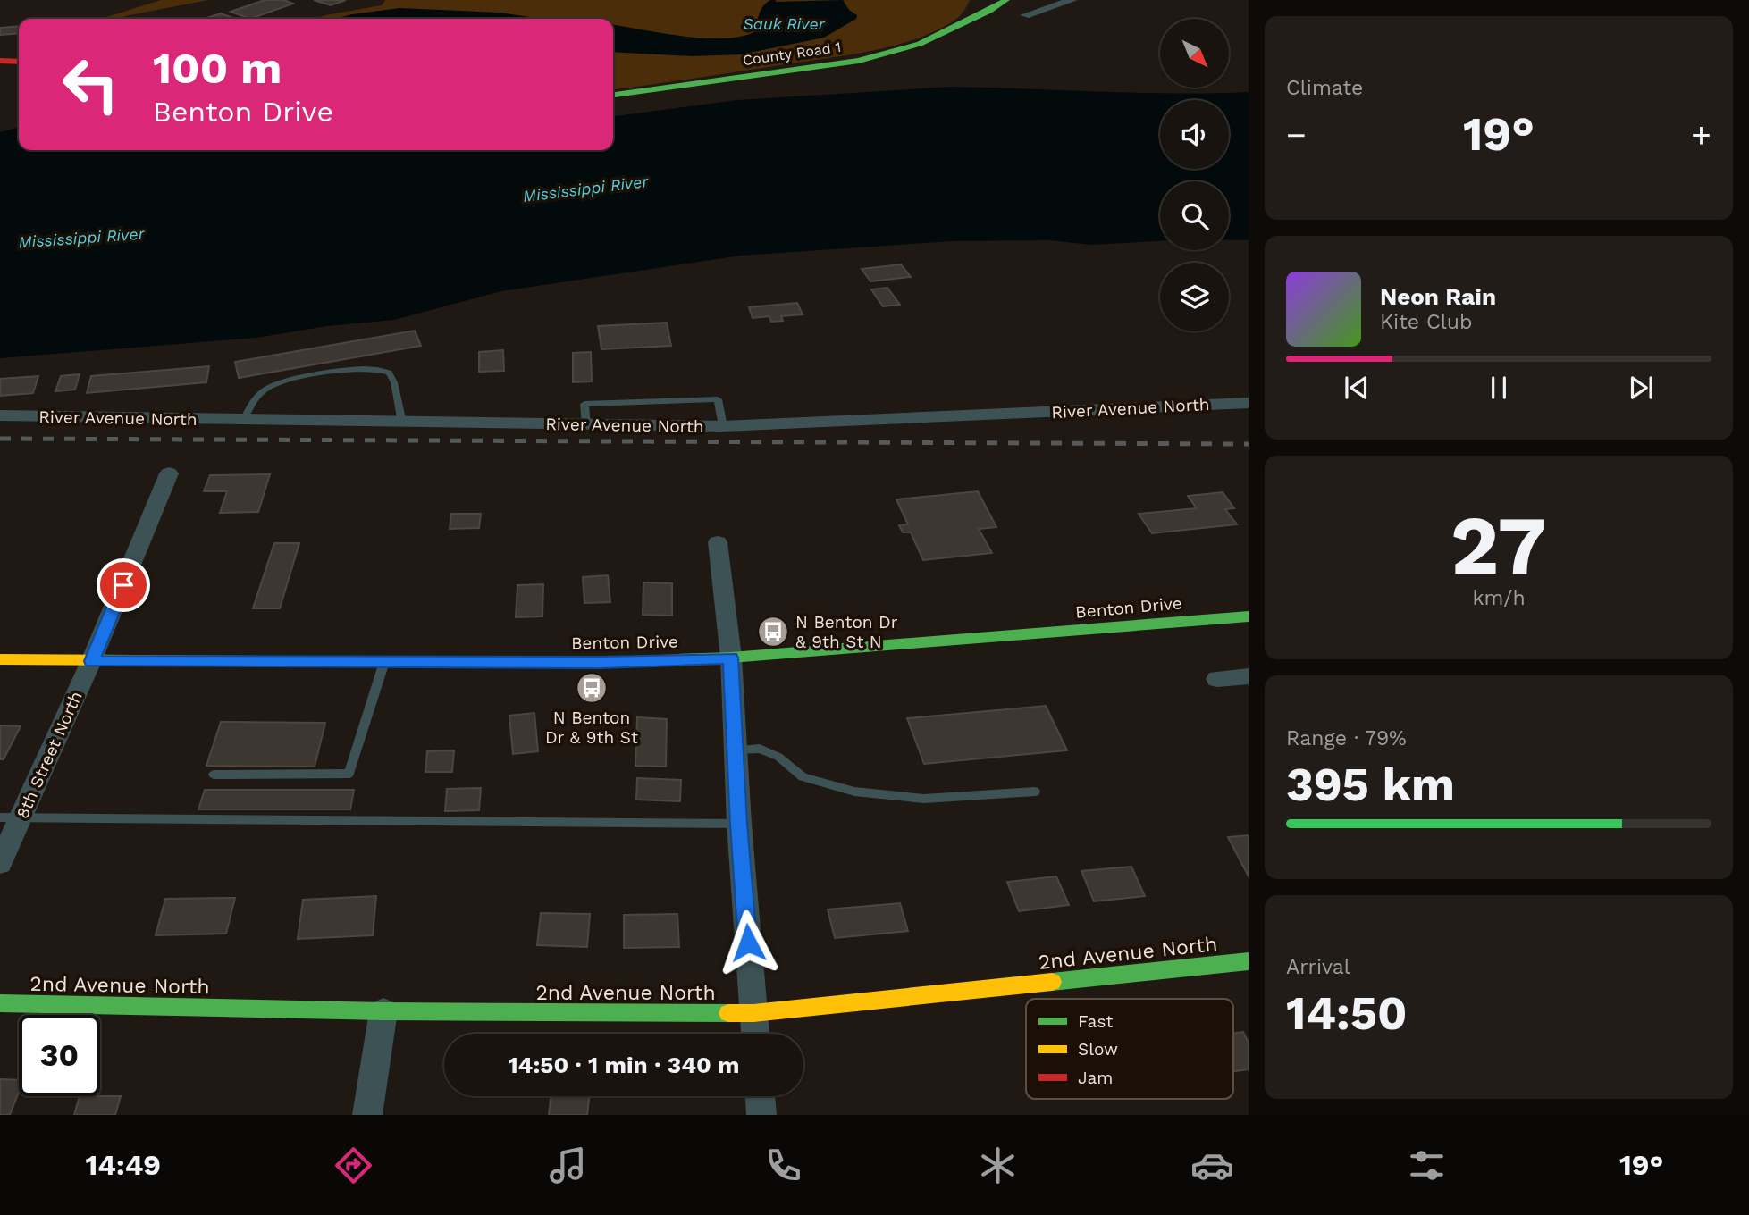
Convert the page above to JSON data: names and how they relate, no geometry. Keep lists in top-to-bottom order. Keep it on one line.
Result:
{"streets":{"street":["County Road 1","River Avenue North","Benton Drive","8th Street North","2nd Avenue North"]},"crossings":[["Benton Drive","8th Street North"]],"water":["Sauk River","Mississippi River"],"places":{"bus stop":["N Benton Dr & 9th St N","N Benton Dr & 9th St"]},"legend":["Fast","Slow","Jam"],"north":"bottom right","page":{"tile":["Climate",["27","km/h"],["Range · 79%","395 km"],["Arrival","14:50"]],"turn":["100 m","Benton Drive"],"heat":["−","19°","+"],"song":["Neon Rain","Kite Club"],"limit":"30","trip":"14:50 · 1 min · 340 m","tabs":["14:49","19°"]}}
